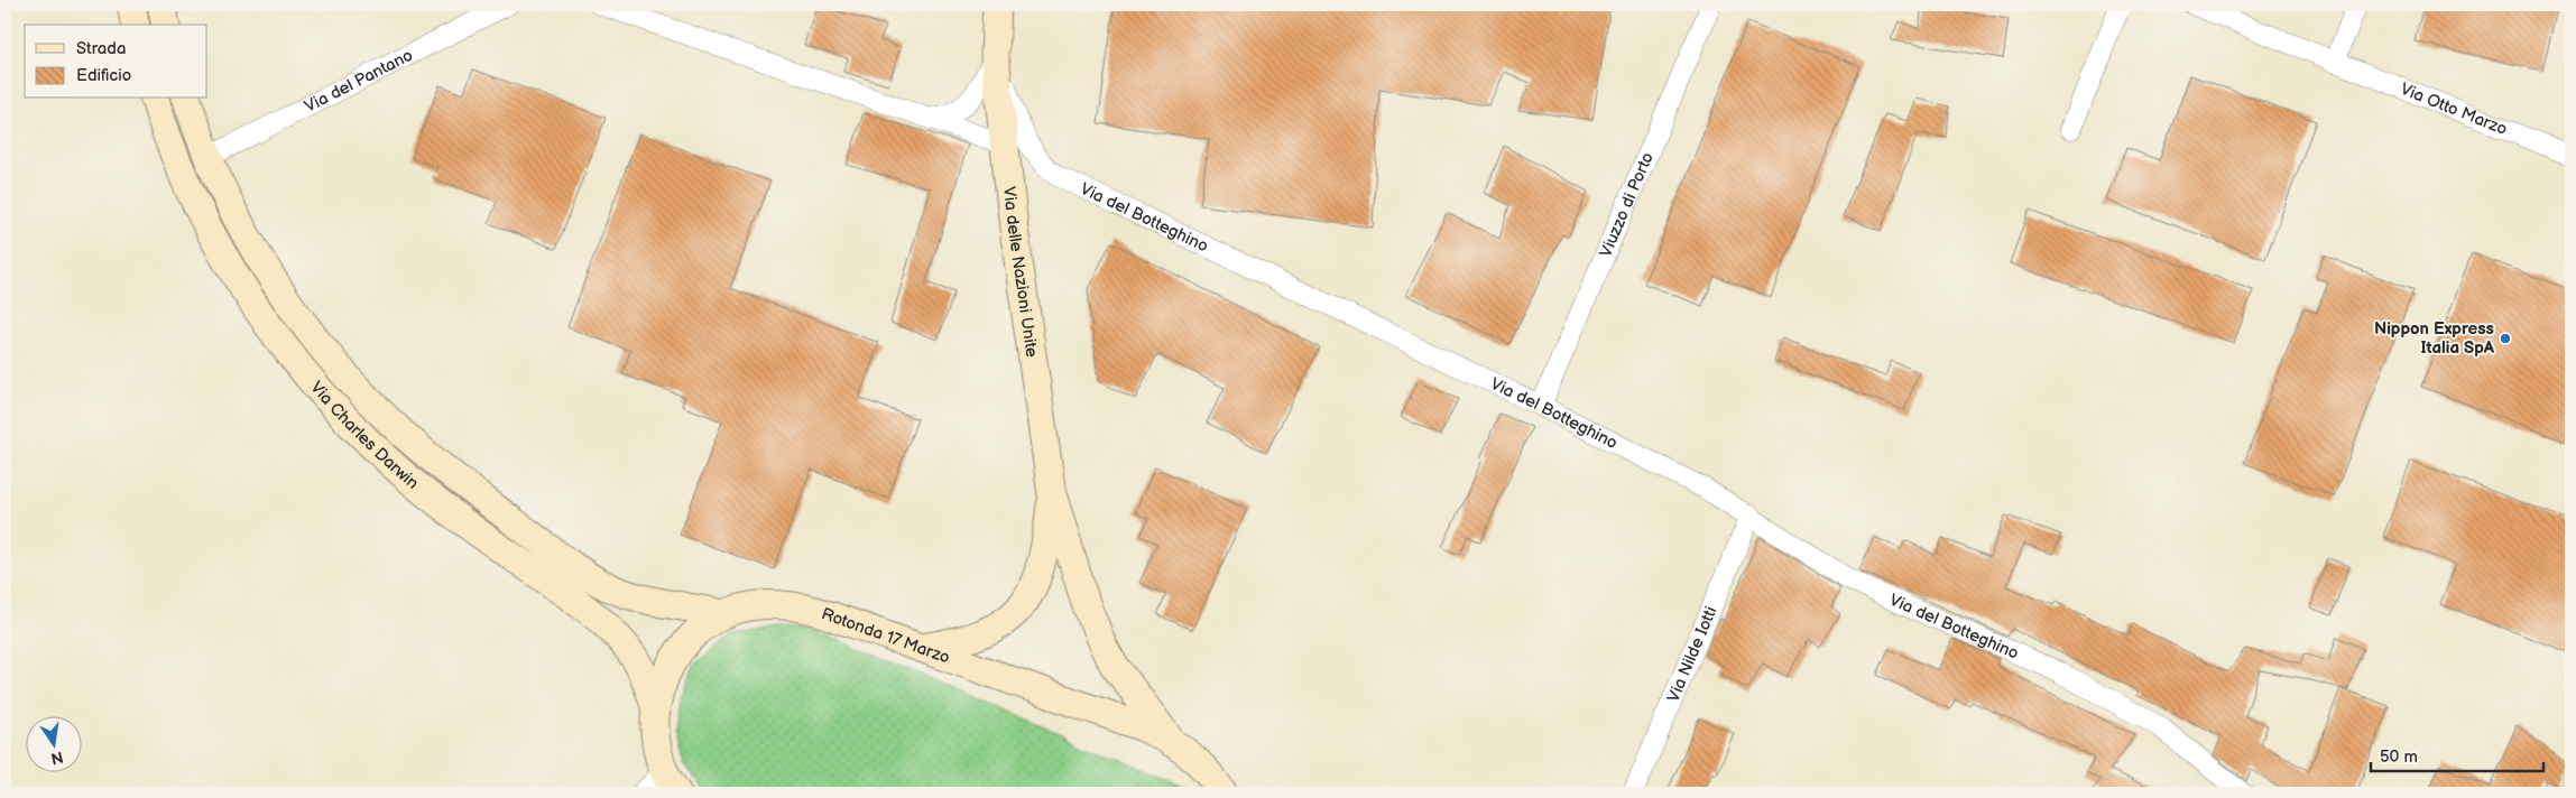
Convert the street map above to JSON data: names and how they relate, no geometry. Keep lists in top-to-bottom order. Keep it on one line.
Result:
{"streets":{"main road":["Via delle Nazioni Unite","Via Charles Darwin","Rotonda 17 Marzo"],"street":["Via del Pantano","Via Otto Marzo","Viuzzo di Porto","Via del Botteghino","Via Nilde Iotti"]},"crossings":[["Via del Pantano","Via Charles Darwin"],["Viuzzo di Porto","Via del Botteghino"],["Via del Botteghino","Via delle Nazioni Unite"],["Via del Botteghino","Via Nilde Iotti"],["Via delle Nazioni Unite","Rotonda 17 Marzo"],["Via Charles Darwin","Rotonda 17 Marzo"]],"places":["Nippon Express Italia SpA"],"legend":["Strada","Edificio"],"scale_bar":"50 m","north":"bottom"}
